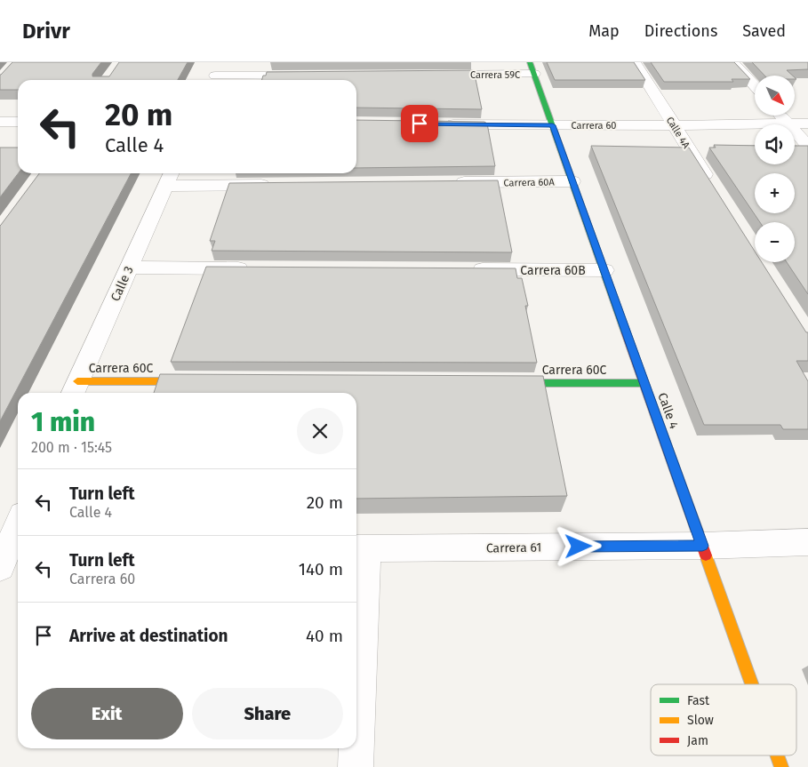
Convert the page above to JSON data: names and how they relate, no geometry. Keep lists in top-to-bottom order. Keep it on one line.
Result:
{"streets":{"street":["Carrera 59C","Carrera 60","Calle 4A","Carrera 60A","Carrera 60B","Calle 3","Carrera 60C","Calle 4","Carrera 61"]},"crossings":[["Carrera 59C","Calle 4"],["Carrera 60","Calle 4A"],["Carrera 60","Calle 4"],["Carrera 60A","Calle 4"],["Carrera 60B","Calle 4"],["Calle 3","Carrera 60C"],["Carrera 60C","Calle 4"],["Calle 4","Carrera 61"]],"legend":["Fast","Slow","Jam"],"north":"bottom right","page":{"header":"Drivr","nav":["Map","Directions","Saved"],"map_buttons":["+","−"],"turn":["20 m","Calle 4"],"heading":["1 min","200 m · 15:45"],"list":[{"name":"Turn left","note":"Calle 4","value":"20 m"},{"name":"Turn left","note":"Carrera 60","value":"140 m"},{"name":"Arrive at destination","value":"40 m"}],"buttons":["Exit","Share"]}}
